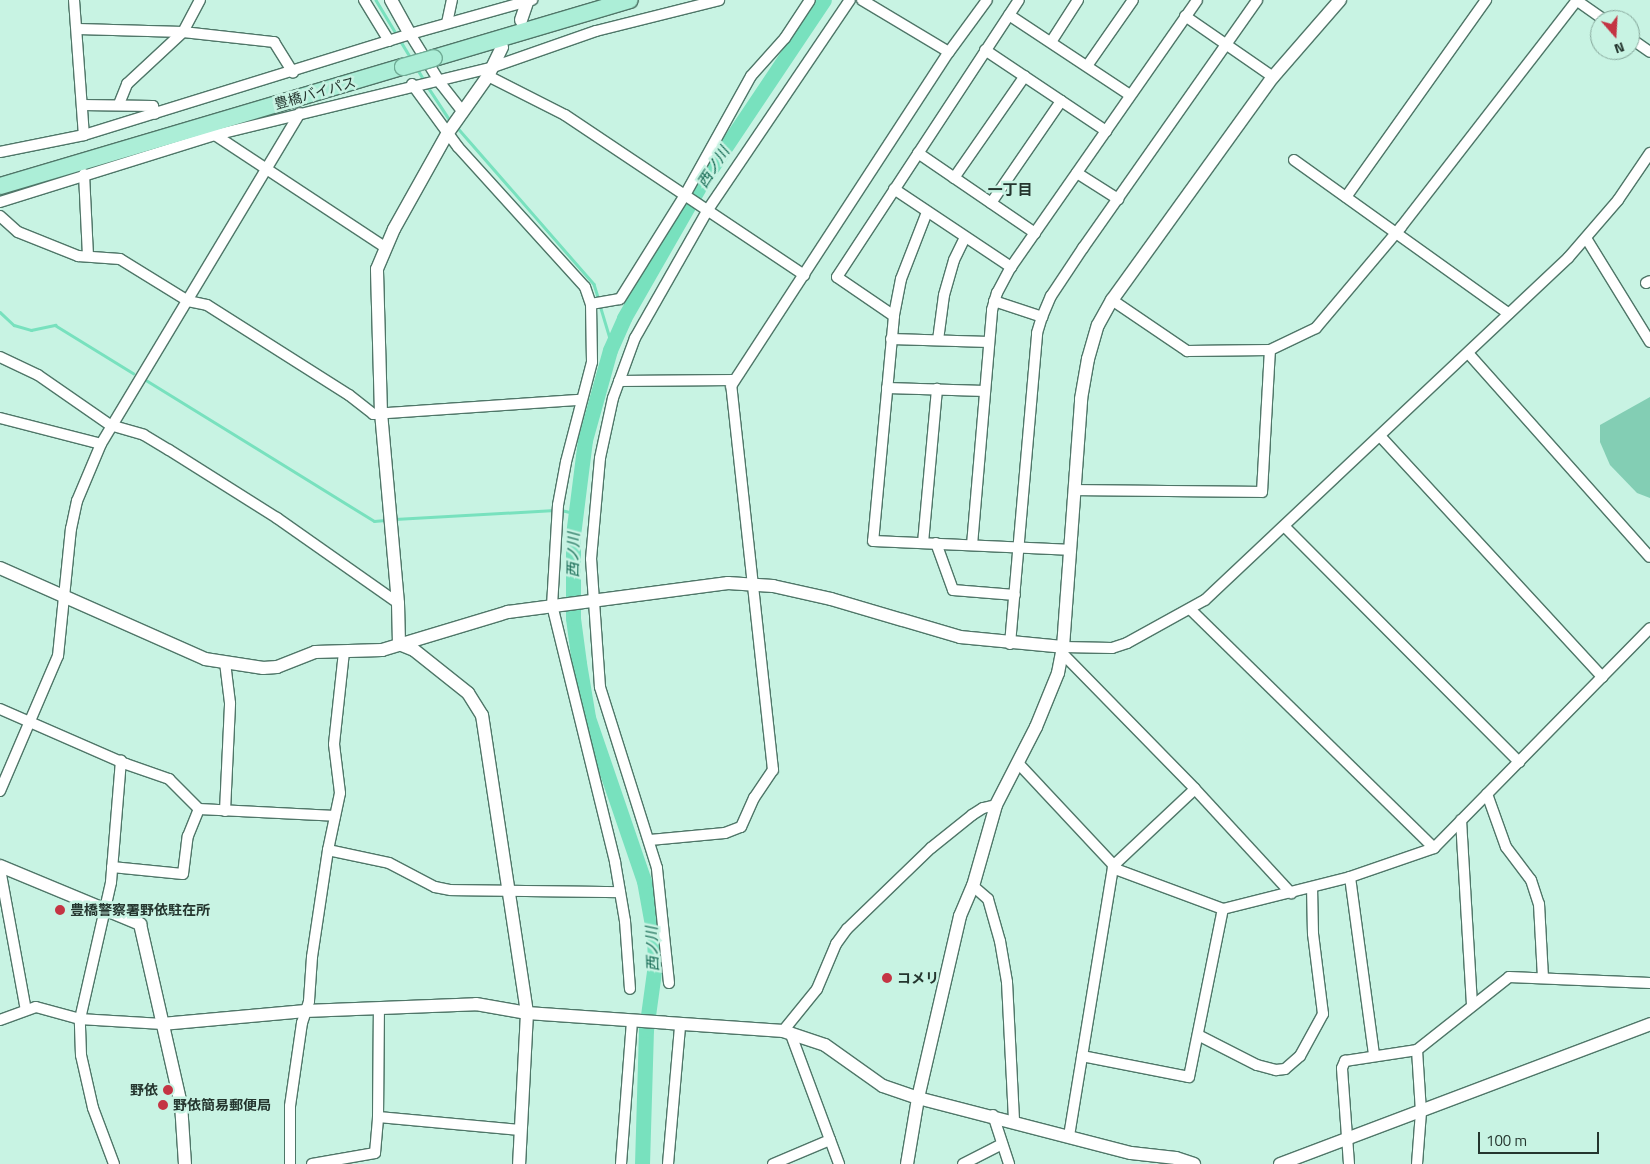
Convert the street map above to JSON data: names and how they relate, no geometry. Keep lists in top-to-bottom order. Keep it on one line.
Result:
{"streets":{"highway":["豊橋バイパス"]},"districts":["一丁目"],"water":["西ノ川"],"places":["豊橋警察署野依駐在所","コメリ","野依","野依簡易郵便局"],"scale_bar":"100 m","north":"bottom"}
